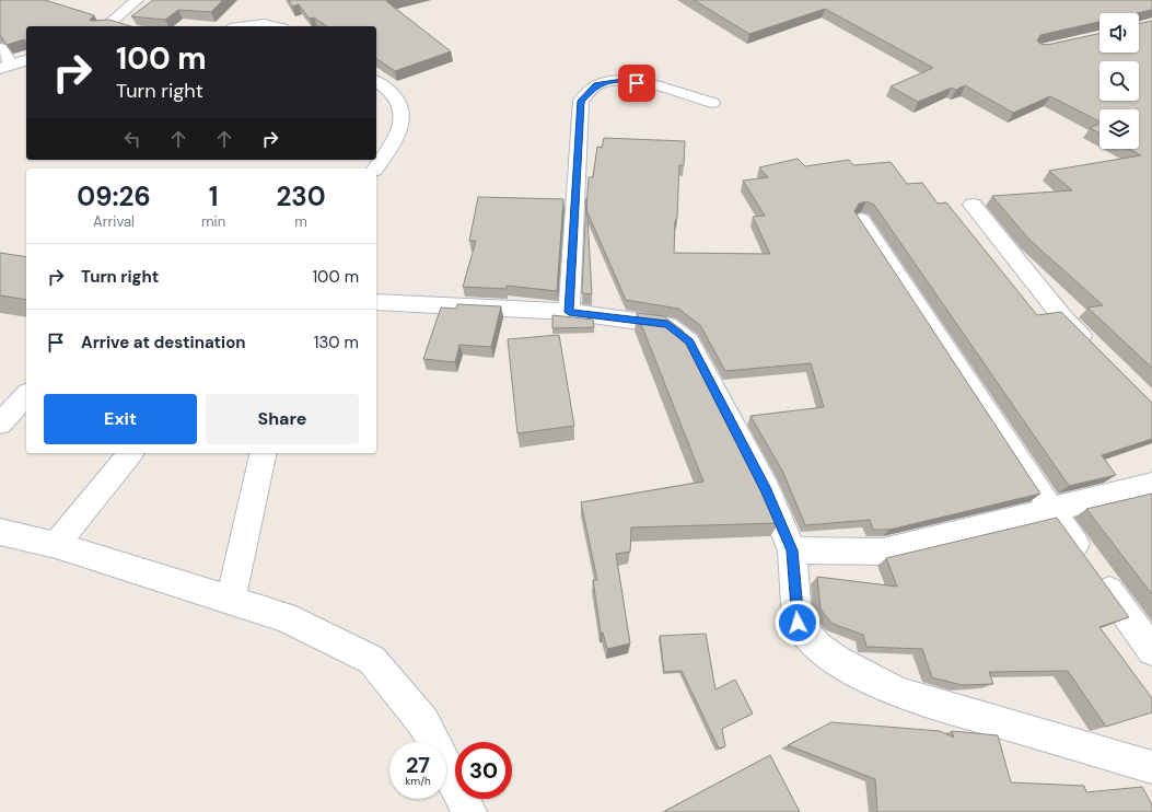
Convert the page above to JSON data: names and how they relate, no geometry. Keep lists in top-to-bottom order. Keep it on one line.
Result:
{"page":{"turn":["100 m","Turn right"],"eta":["09:26","Arrival","1","min","230","m"],"list":[{"name":"Turn right","value":"100 m"},{"name":"Arrive at destination","value":"130 m"}],"buttons":["Exit","Share"],"speed":"27 km/h","limit":"30"}}
